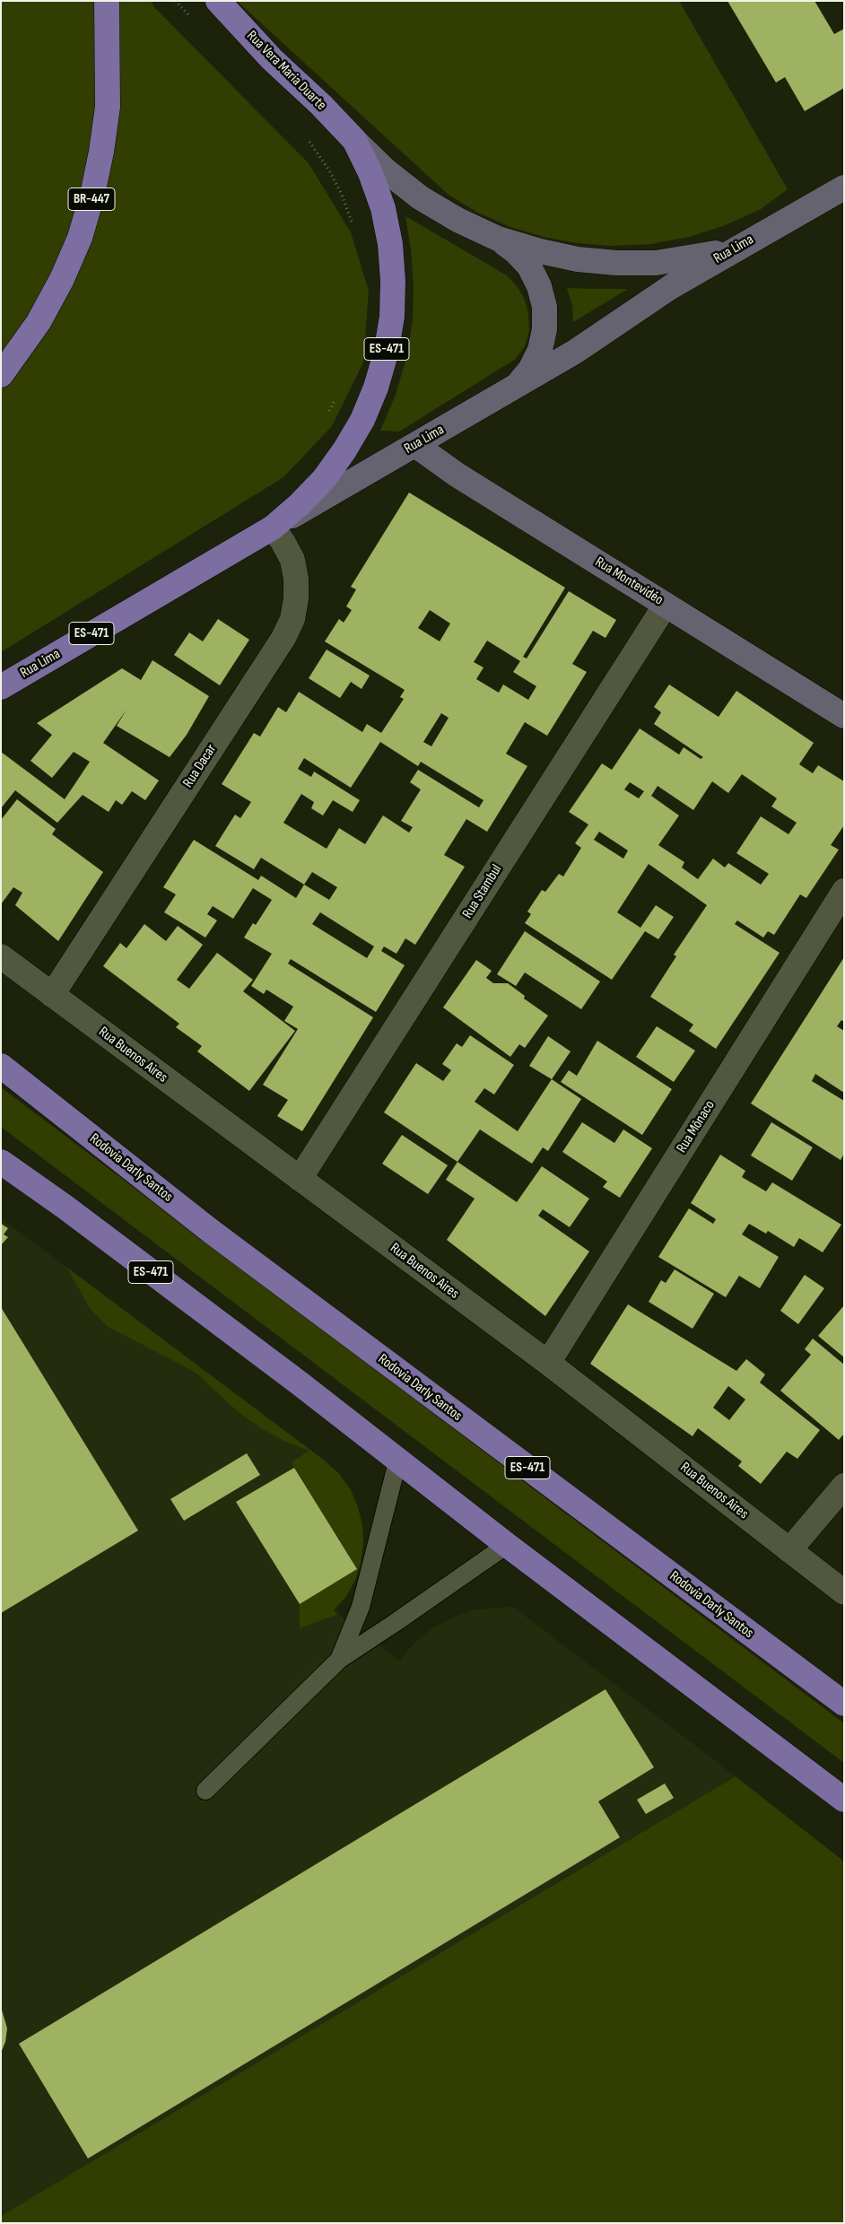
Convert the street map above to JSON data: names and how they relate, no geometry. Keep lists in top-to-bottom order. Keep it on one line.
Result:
{"streets":{"main road":["Rua Vera Maria Duarte","BR-447","Rua Lima","ES-471","Rodovia Darly Santos"],"street":["Rua Montevidéo","Rua Dacar","Rua Stambul","Rua Buenos Aires","Rua Mônaco"]},"crossings":[["Rua Vera Maria Duarte","Rua Lima"],["Rua Vera Maria Duarte","Rua Dacar"],["Rua Lima","Rua Montevidéo"],["Rua Lima","Rua Dacar"],["Rua Montevidéo","Rua Stambul"],["Rua Dacar","Rua Buenos Aires"],["Rua Stambul","Rua Buenos Aires"],["Rua Buenos Aires","Rua Mônaco"]]}
